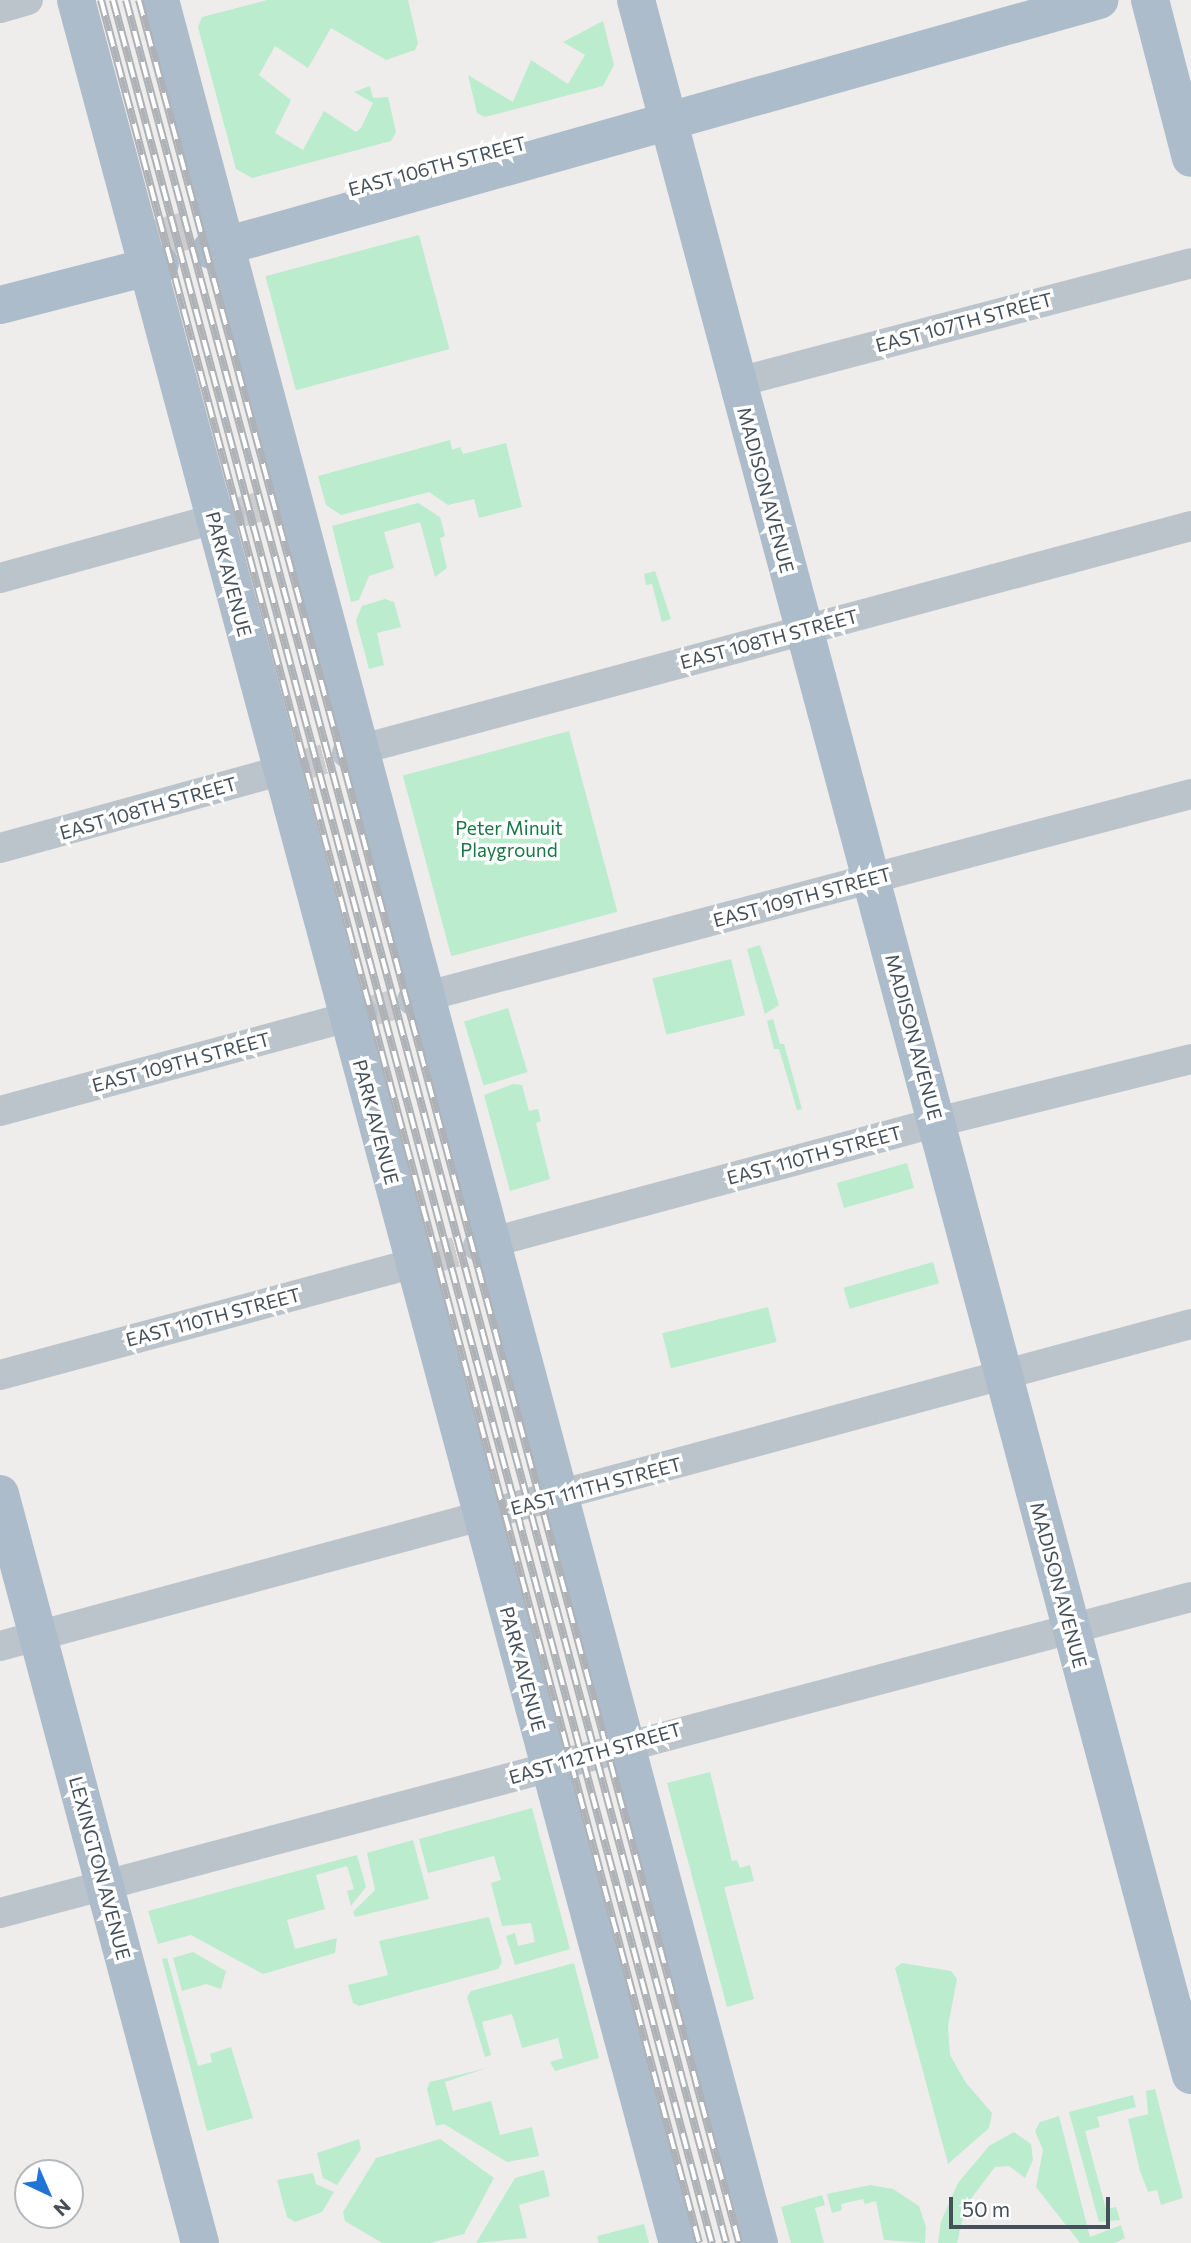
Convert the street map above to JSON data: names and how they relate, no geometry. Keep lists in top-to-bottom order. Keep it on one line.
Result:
{"streets":{"main road":["EAST 106TH STREET","MADISON AVENUE","PARK AVENUE","LEXINGTON AVENUE"],"street":["EAST 107TH STREET","EAST 108TH STREET","EAST 109TH STREET","EAST 110TH STREET","EAST 111TH STREET","EAST 112TH STREET"]},"crossings":[["EAST 106TH STREET","MADISON AVENUE"],["EAST 107TH STREET","MADISON AVENUE"],["MADISON AVENUE","EAST 108TH STREET"],["MADISON AVENUE","EAST 109TH STREET"],["MADISON AVENUE","EAST 110TH STREET"],["MADISON AVENUE","EAST 111TH STREET"],["MADISON AVENUE","EAST 112TH STREET"],["PARK AVENUE","EAST 108TH STREET"],["PARK AVENUE","EAST 109TH STREET"],["PARK AVENUE","EAST 110TH STREET"],["PARK AVENUE","EAST 111TH STREET"],["PARK AVENUE","EAST 112TH STREET"],["EAST 111TH STREET","LEXINGTON AVENUE"],["EAST 112TH STREET","LEXINGTON AVENUE"]],"parks":["Peter Minuit Playground"],"scale_bar":"50 m","north":"bottom right"}
